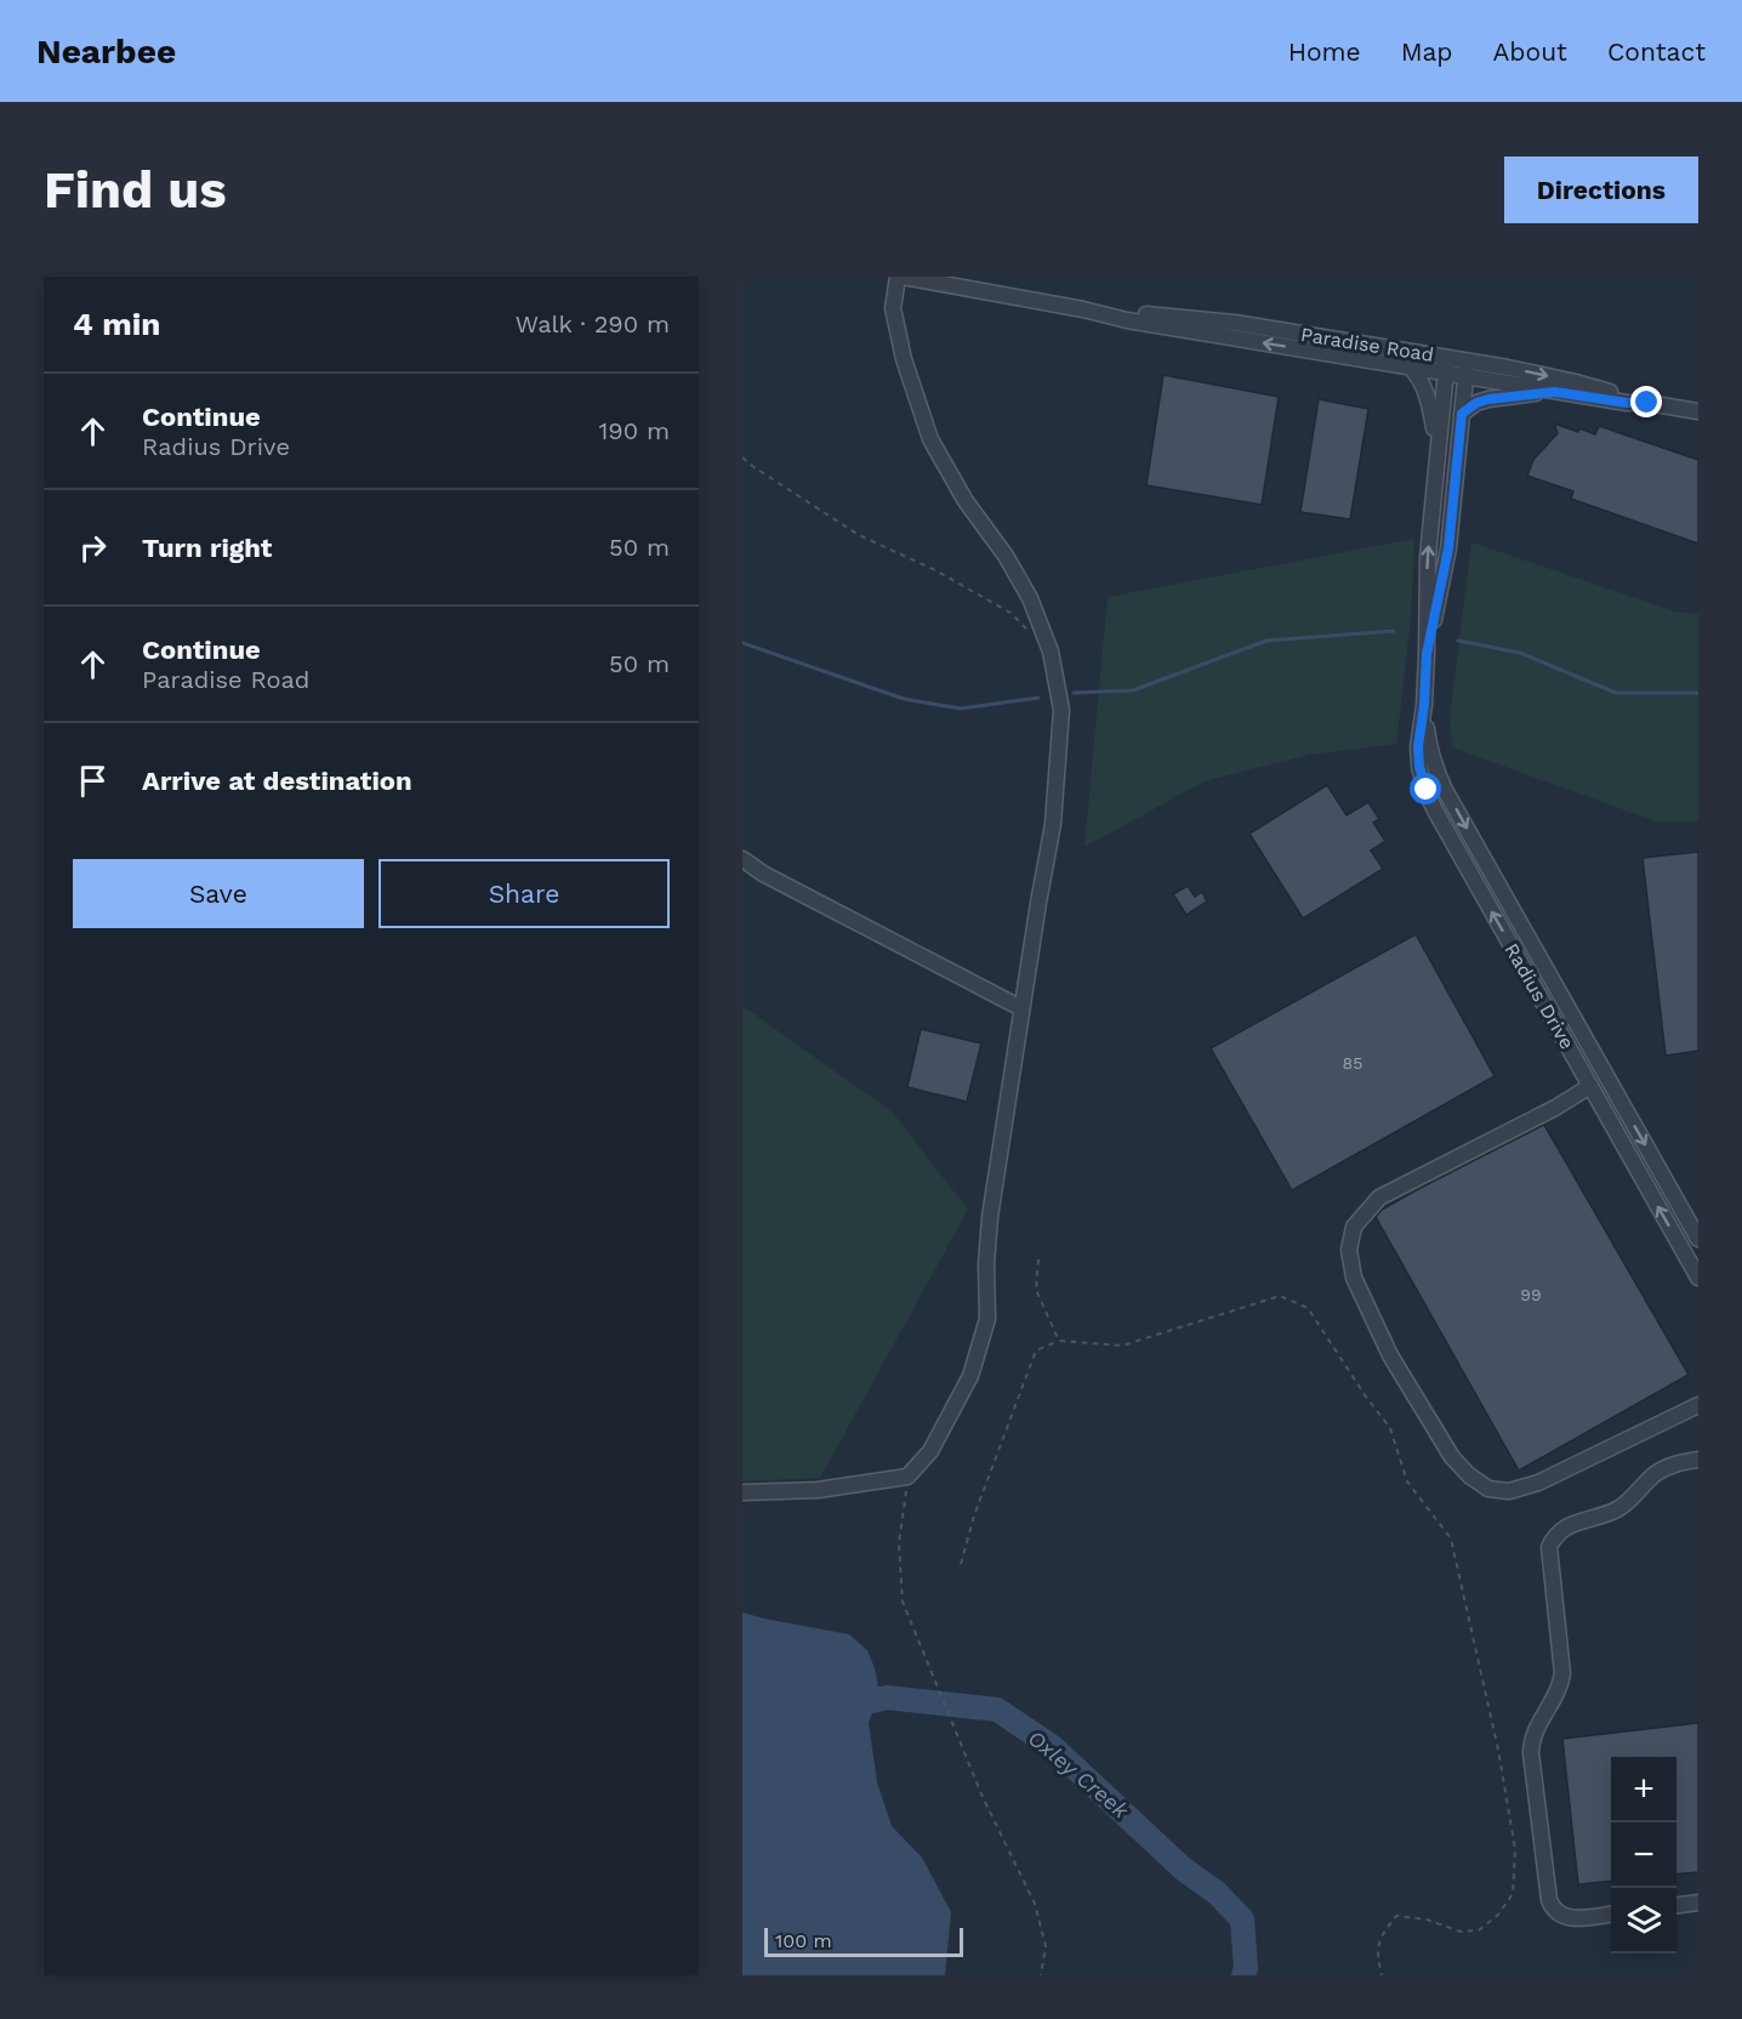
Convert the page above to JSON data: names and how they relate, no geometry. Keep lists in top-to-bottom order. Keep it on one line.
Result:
{"streets":{"street":["Paradise Road","Radius Drive"]},"crossings":[["Paradise Road","Radius Drive"]],"water":["Oxley Creek"],"house_numbers":["85","99"],"scale_bar":"100 m","page":{"header":"Nearbee","nav":["Home","Map","About","Contact"],"buttons":["Directions",["Save","Share"]],"title":"Find us","heading":["4 min","Walk · 290 m"],"list":[["Continue","Radius Drive","190 m"],["Turn right","50 m"],["Continue","Paradise Road","50 m"],"Arrive at destination"],"map_buttons":["+","−"],"scale":"100 m"}}
